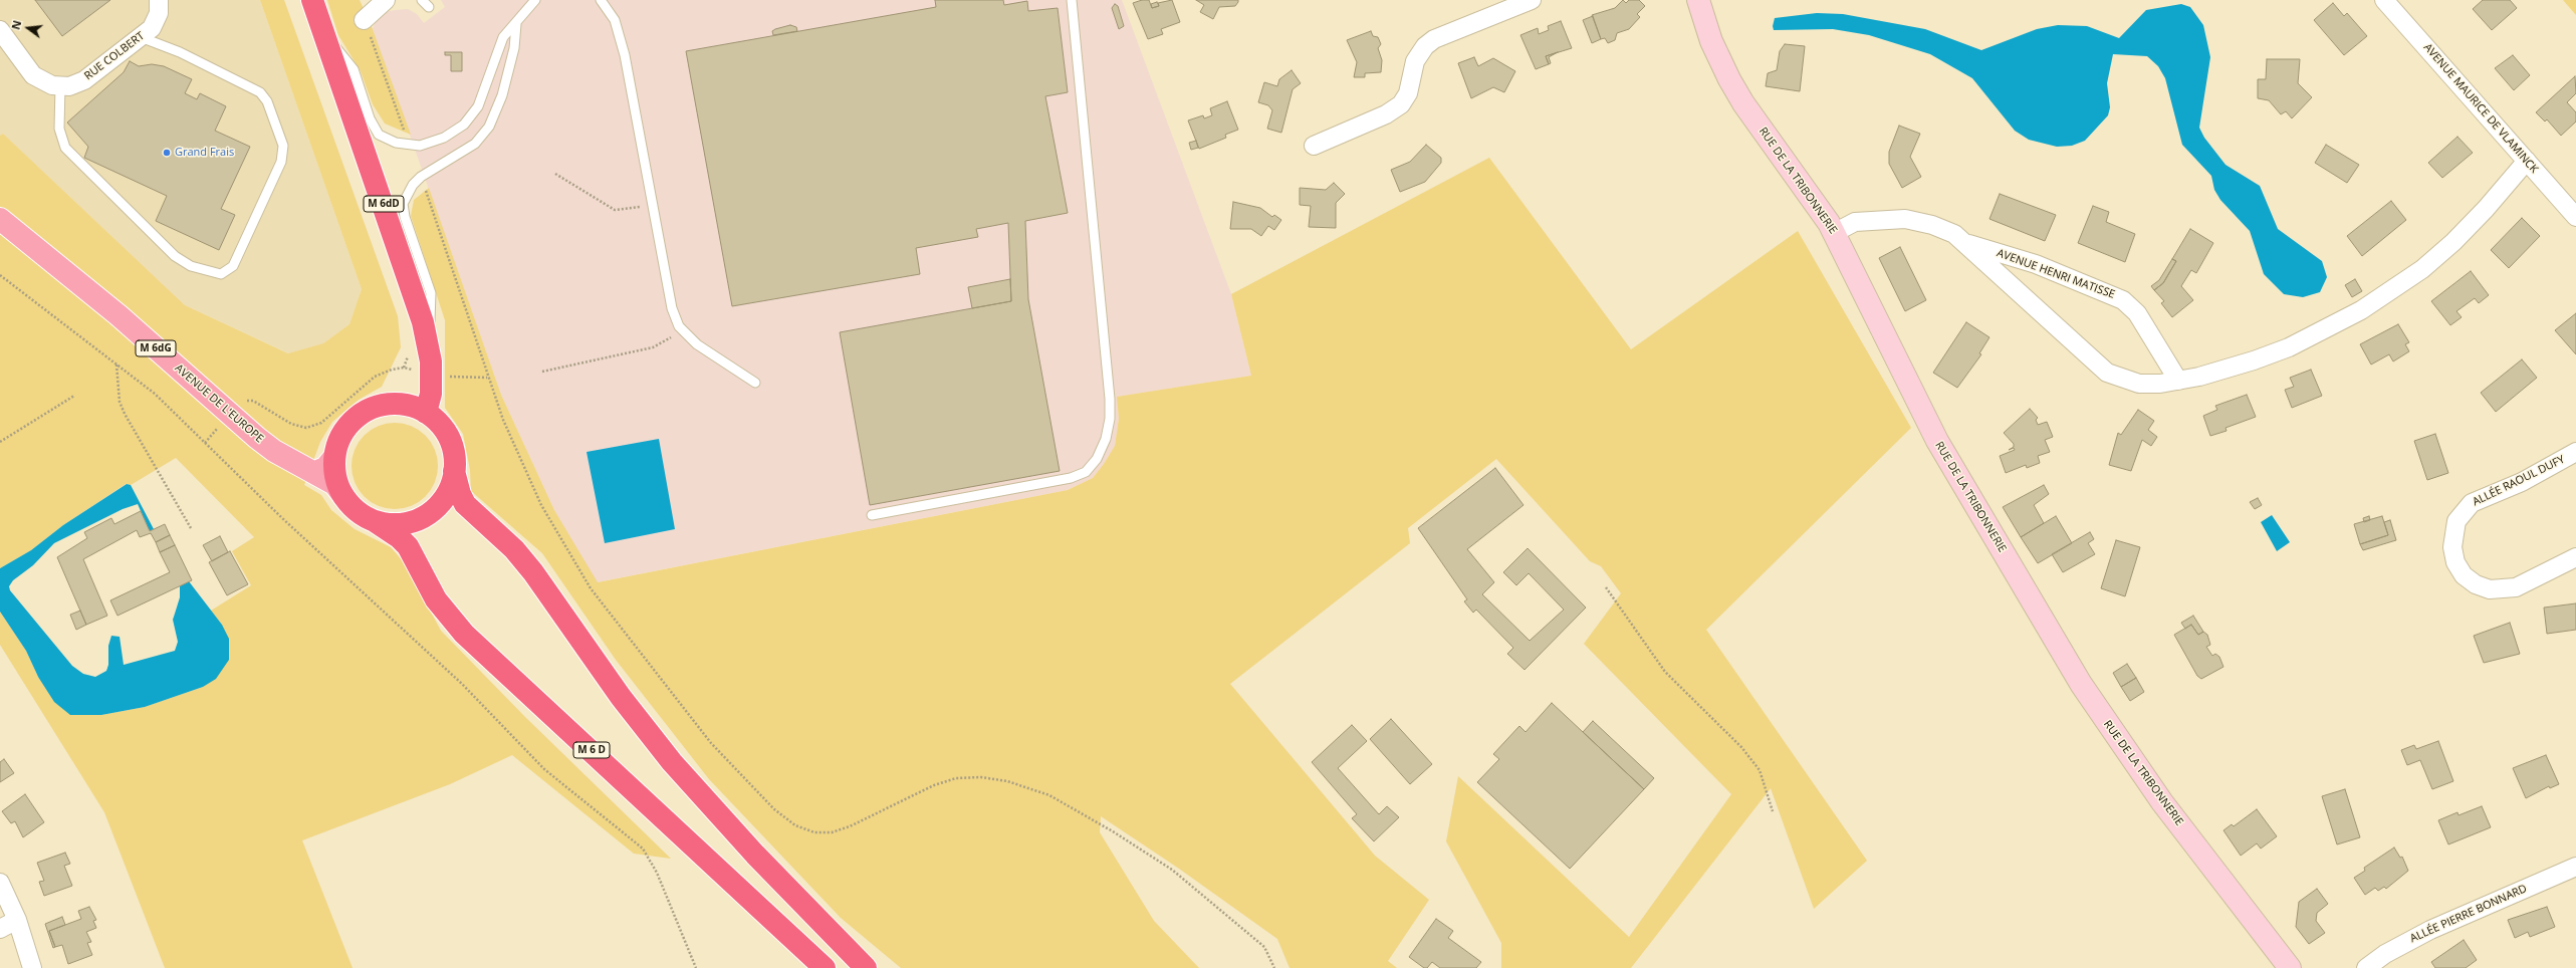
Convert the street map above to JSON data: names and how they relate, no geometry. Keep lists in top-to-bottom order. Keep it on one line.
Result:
{"streets":{"highway":["M 6dD","M 6 D"],"main road":["M 6dG","AVENUE DE L'EUROPE"],"street":["RUE COLBERT","AVENUE MAURICE DE VLAMINCK","RUE DE LA TRIBONNERIE","AVENUE HENRI MATISSE","ALLÉE RAOUL DUFY","ALLÉE PIERRE BONNARD"]},"crossings":[["AVENUE MAURICE DE VLAMINCK","AVENUE HENRI MATISSE"],["RUE DE LA TRIBONNERIE","AVENUE HENRI MATISSE"],["M 6dD","AVENUE DE L'EUROPE"],["M 6dD","M 6 D"],["AVENUE DE L'EUROPE","M 6 D"]],"places":["Grand Frais"],"north":"left"}
